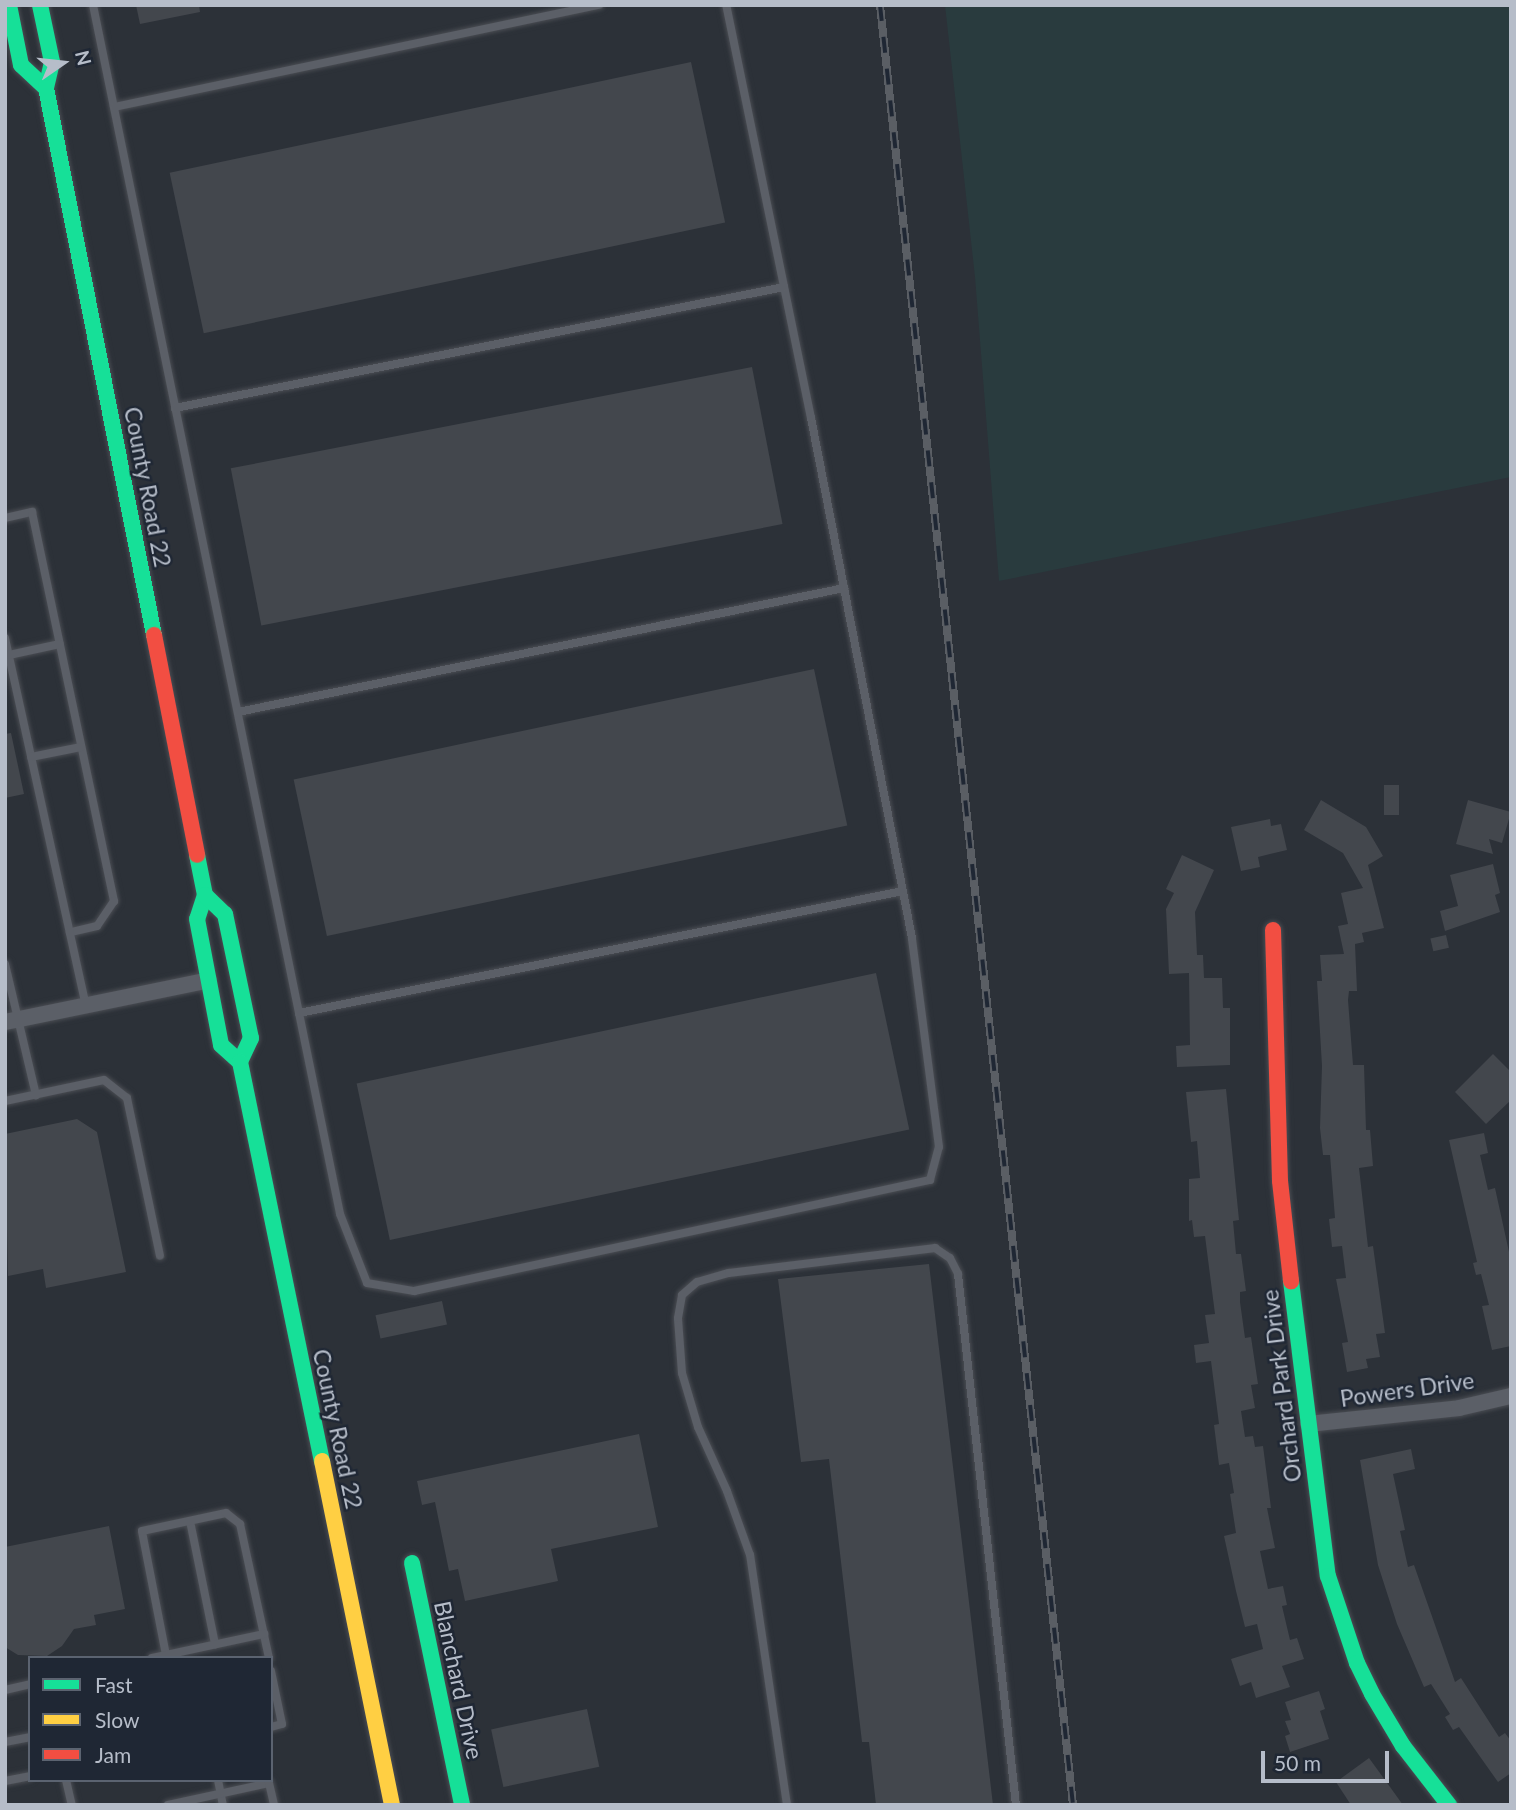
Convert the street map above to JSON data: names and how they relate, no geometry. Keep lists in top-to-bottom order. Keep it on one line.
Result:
{"streets":{"main road":["County Road 22","Orchard Park Drive","Blanchard Drive"],"street":["Powers Drive"]},"crossings":[["Orchard Park Drive","Powers Drive"]],"legend":["Fast","Slow","Jam"],"scale_bar":"50 m","north":"right"}
